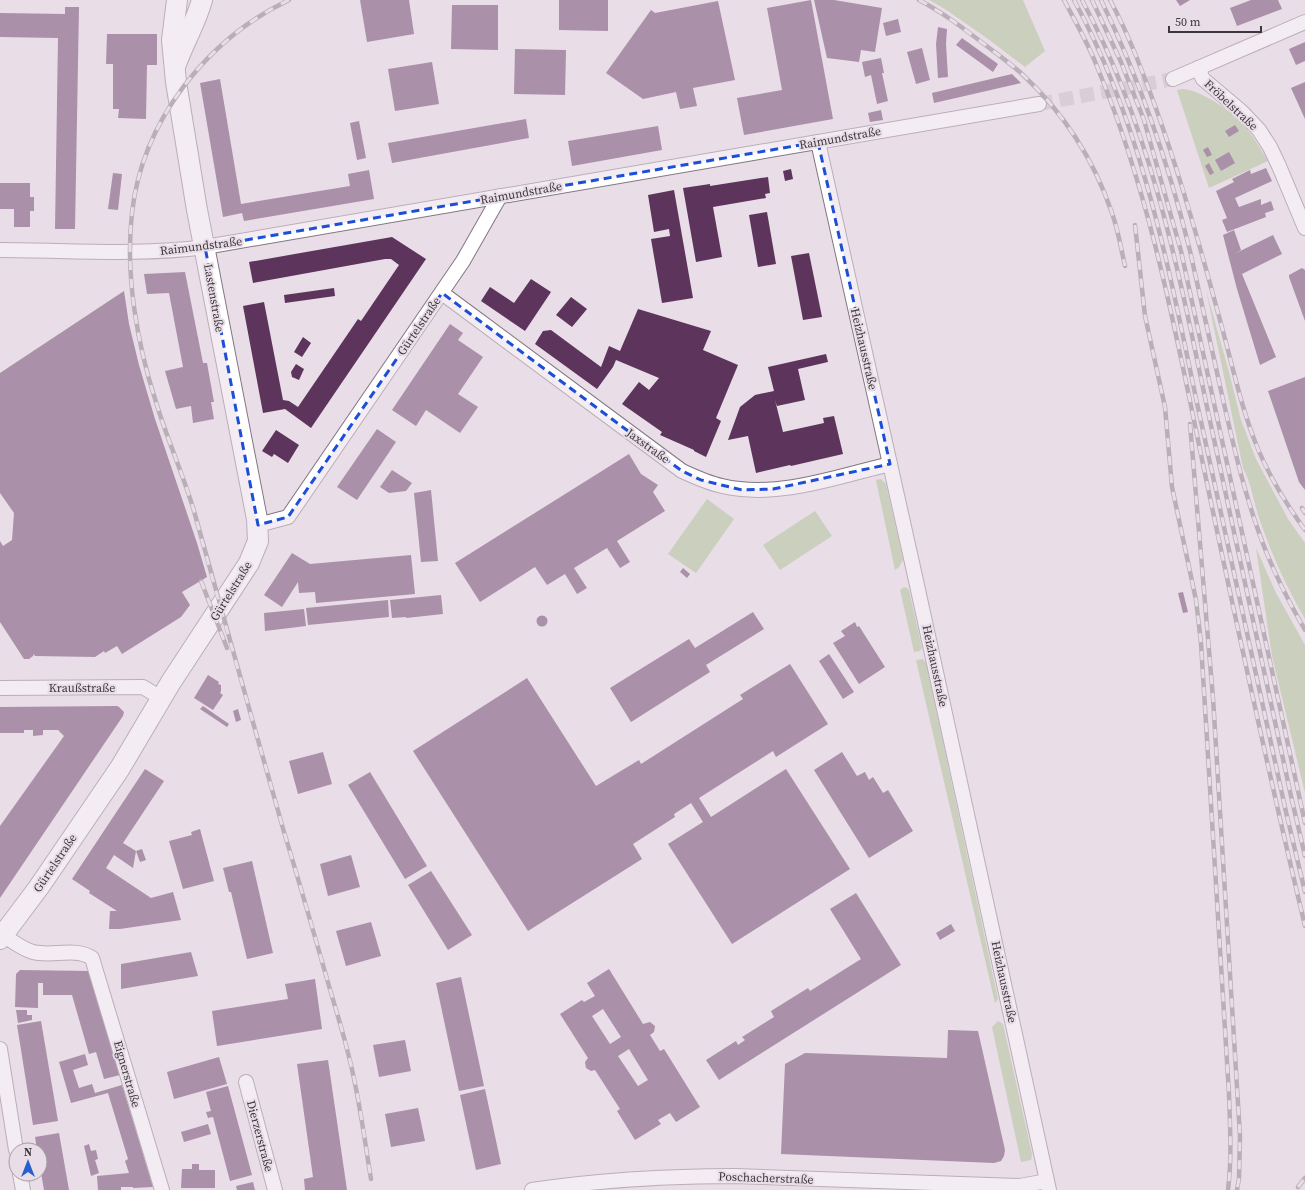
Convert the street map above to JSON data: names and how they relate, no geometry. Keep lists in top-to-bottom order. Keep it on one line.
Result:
{"streets":{"main road":["Lastenstraße","Gürtelstraße"],"street":["Fröbelstraße","Raimundstraße","Heizhausstraße","Jaxstraße","Kraußstraße","Eignerstraße","Dierzerstraße","Poschacherstraße"]},"crossings":[["Raimundstraße","Lastenstraße"],["Raimundstraße","Gürtelstraße"],["Raimundstraße","Heizhausstraße"],["Lastenstraße","Gürtelstraße"],["Gürtelstraße","Jaxstraße"],["Gürtelstraße","Kraußstraße"],["Gürtelstraße","Eignerstraße"],["Heizhausstraße","Jaxstraße"],["Heizhausstraße","Poschacherstraße"]],"scale_bar":"50 m","north":"top"}
